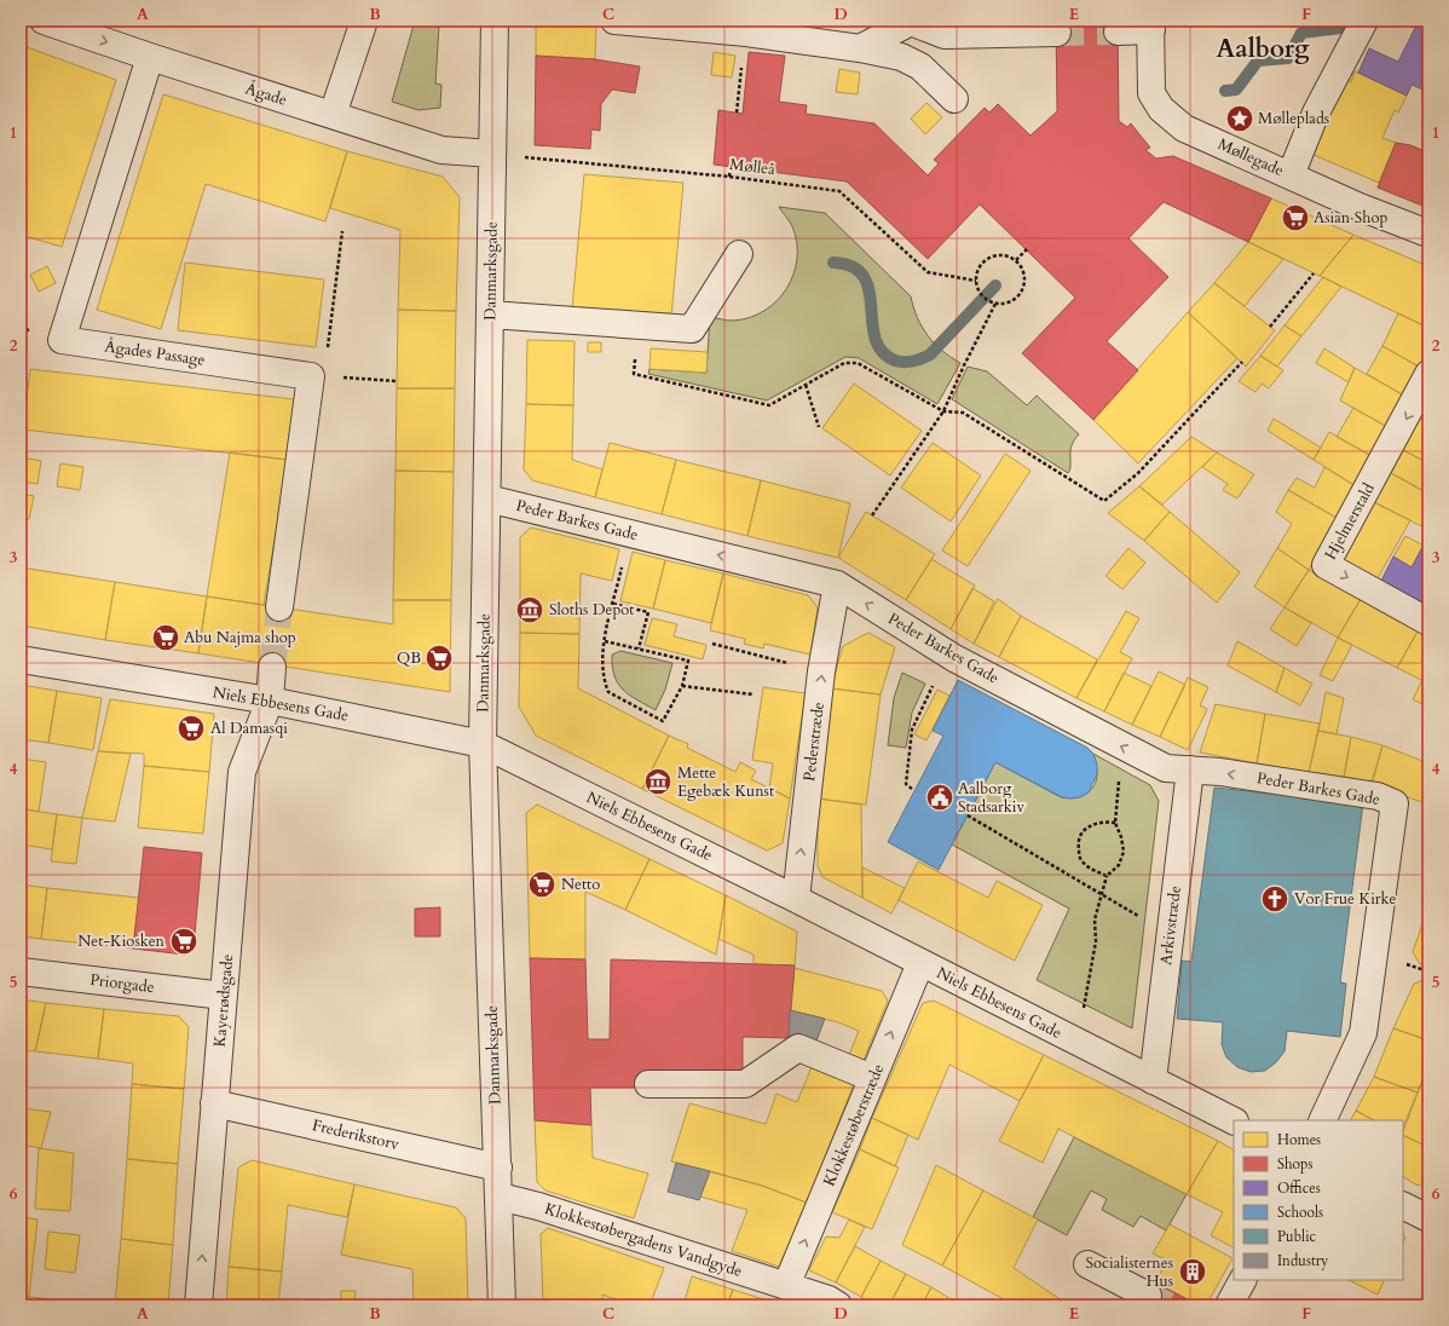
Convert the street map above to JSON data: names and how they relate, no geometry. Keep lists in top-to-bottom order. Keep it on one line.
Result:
{"streets":{"street":["Ågade","Møllegade","Danmarksgade","Ågades Passage","Peder Barkes Gade","Hjelmerstald","Niels Ebbesens Gade","Pederstræde","Arkivstræde","Priorgade","Kayerødsgade","Klokkestøberstræde","Frederikstorv","Klokkestøbergadens Vandgyde"],"path":["Mølleå"]},"crossings":[["Ågade","Mølleå"],["Ågade","Danmarksgade"],["Ågade","Ågades Passage"],["Mølleå","Danmarksgade"],["Danmarksgade","Peder Barkes Gade"],["Danmarksgade","Niels Ebbesens Gade"],["Danmarksgade","Frederikstorv"],["Danmarksgade","Klokkestøbergadens Vandgyde"],["Peder Barkes Gade","Pederstræde"],["Peder Barkes Gade","Arkivstræde"],["Niels Ebbesens Gade","Pederstræde"],["Niels Ebbesens Gade","Arkivstræde"],["Niels Ebbesens Gade","Kayerødsgade"],["Niels Ebbesens Gade","Klokkestøberstræde"],["Priorgade","Kayerødsgade"],["Kayerødsgade","Frederikstorv"],["Klokkestøberstræde","Klokkestøbergadens Vandgyde"]],"one_way":["Pederstræde","Klokkestøberstræde"],"districts":["Aalborg"],"places":{"place":["Mølleplads"],"supermarket":["Asian Shop","Abu Najma shop","QB","Al Damasqi","Netto","Net-Kiosken"],"museum":["Sloths Depot","Mette Egebæk Kunst"],"public building":["Aalborg Stadsarkiv"],"church":["Vor Frue Kirke"],"building":["Socialisternes Hus"]},"legend":["Homes","Shops","Offices","Schools","Public","Industry"],"grid":{"columns":["A","B","C","D","E","F"],"rows":["1","2","3","4","5","6"]}}
